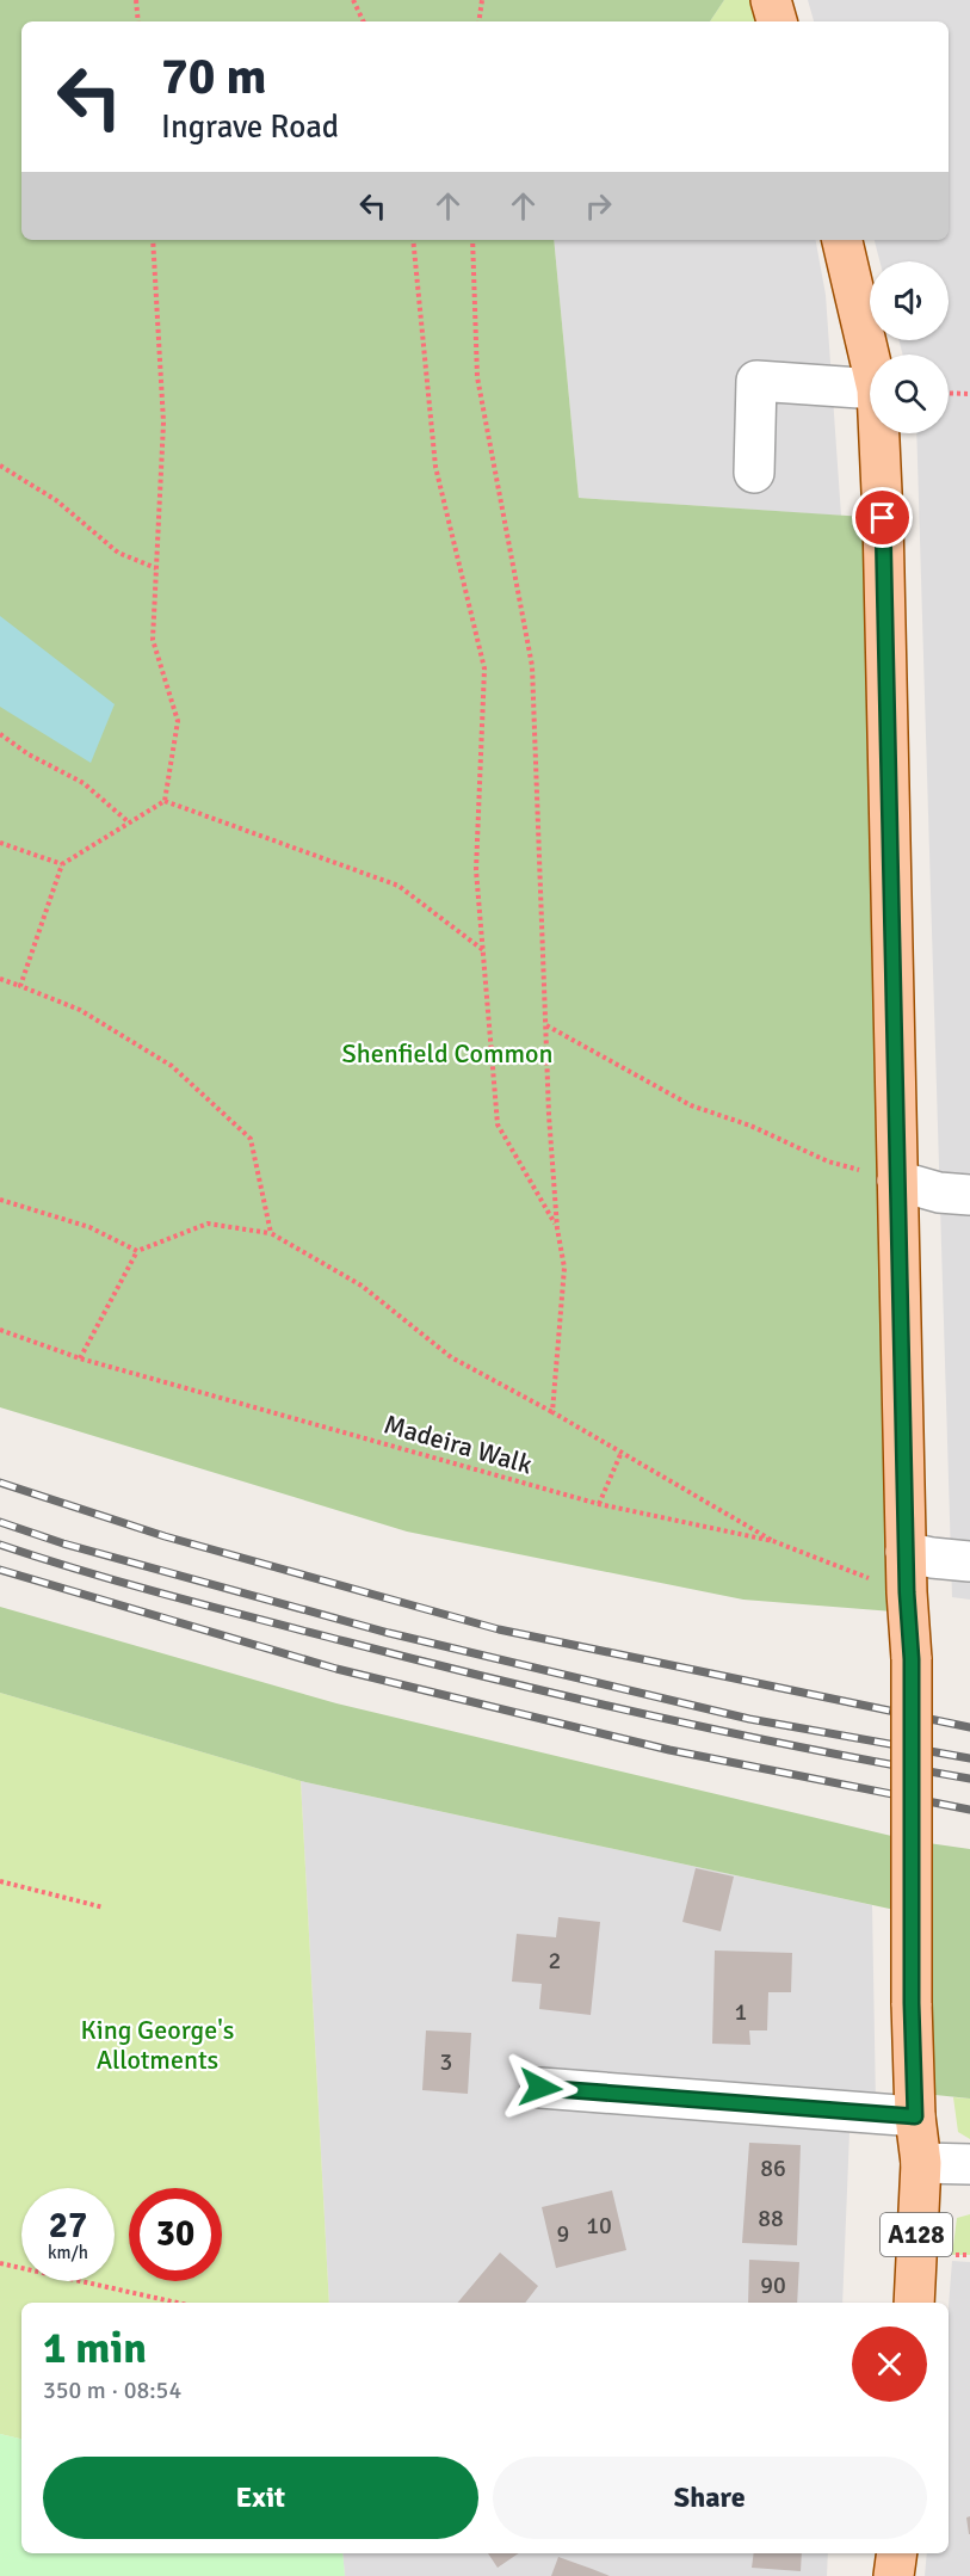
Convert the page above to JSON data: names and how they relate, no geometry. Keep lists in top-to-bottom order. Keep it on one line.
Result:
{"streets":{"main road":["A128"],"path":["Madeira Walk"]},"crossings":[["Madeira Walk","A128"]],"parks":["Shenfield Common","King George's Allotments"],"house_numbers":["2","1","3","86","88","10","9","90"],"page":{"turn":["70 m","Ingrave Road"],"speed":"27 km/h","limit":"30","heading":["1 min","350 m · 08:54"],"buttons":["Exit","Share"]}}
